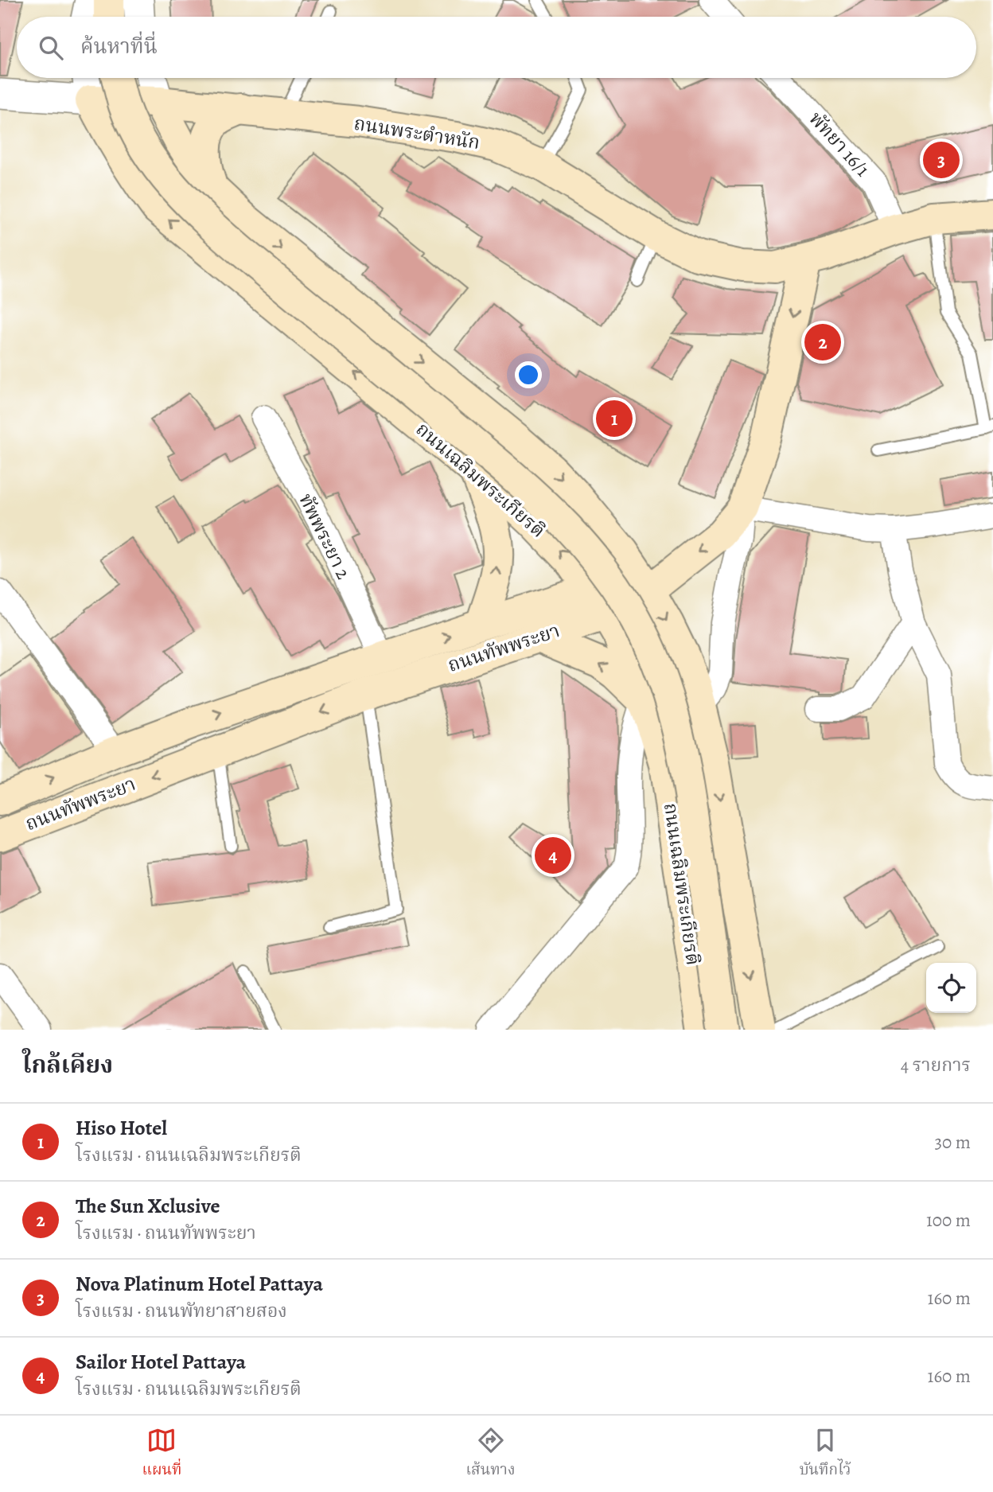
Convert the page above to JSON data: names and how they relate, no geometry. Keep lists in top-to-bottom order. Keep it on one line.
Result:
{"streets":{"main road":["ถนนพระตำหนัก","ถนนเฉลิมพระเกียรติ","ถนนทัพพระยา"],"street":["พัทยา 16/1","ทัพพระยา 2"]},"crossings":[["ถนนพระตำหนัก","พัทยา 16/1"],["ถนนพระตำหนัก","ถนนเฉลิมพระเกียรติ"],["ถนนพระตำหนัก","ถนนทัพพระยา"],["ถนนเฉลิมพระเกียรติ","ถนนทัพพระยา"],["ทัพพระยา 2","ถนนทัพพระยา"]],"one_way":["ถนนเฉลิมพระเกียรติ"],"page":{"search":"ค้นหาที่นี่","pins":["3","2","1","4"],"heading":["ใกล้เคียง","4 รายการ"],"list":[{"mark":"1","name":"Hiso Hotel","note":"โรงแรม · ถนนเฉลิมพระเกียรติ","value":"30 m"},{"mark":"2","name":"The Sun Xclusive","note":"โรงแรม · ถนนทัพพระยา","value":"100 m"},{"mark":"3","name":"Nova Platinum Hotel Pattaya","note":"โรงแรม · ถนนพัทยาสายสอง","value":"160 m"},{"mark":"4","name":"Sailor Hotel Pattaya","note":"โรงแรม · ถนนเฉลิมพระเกียรติ","value":"160 m"}],"nav":["แผนที่","เส้นทาง","บันทึกไว้"]}}
